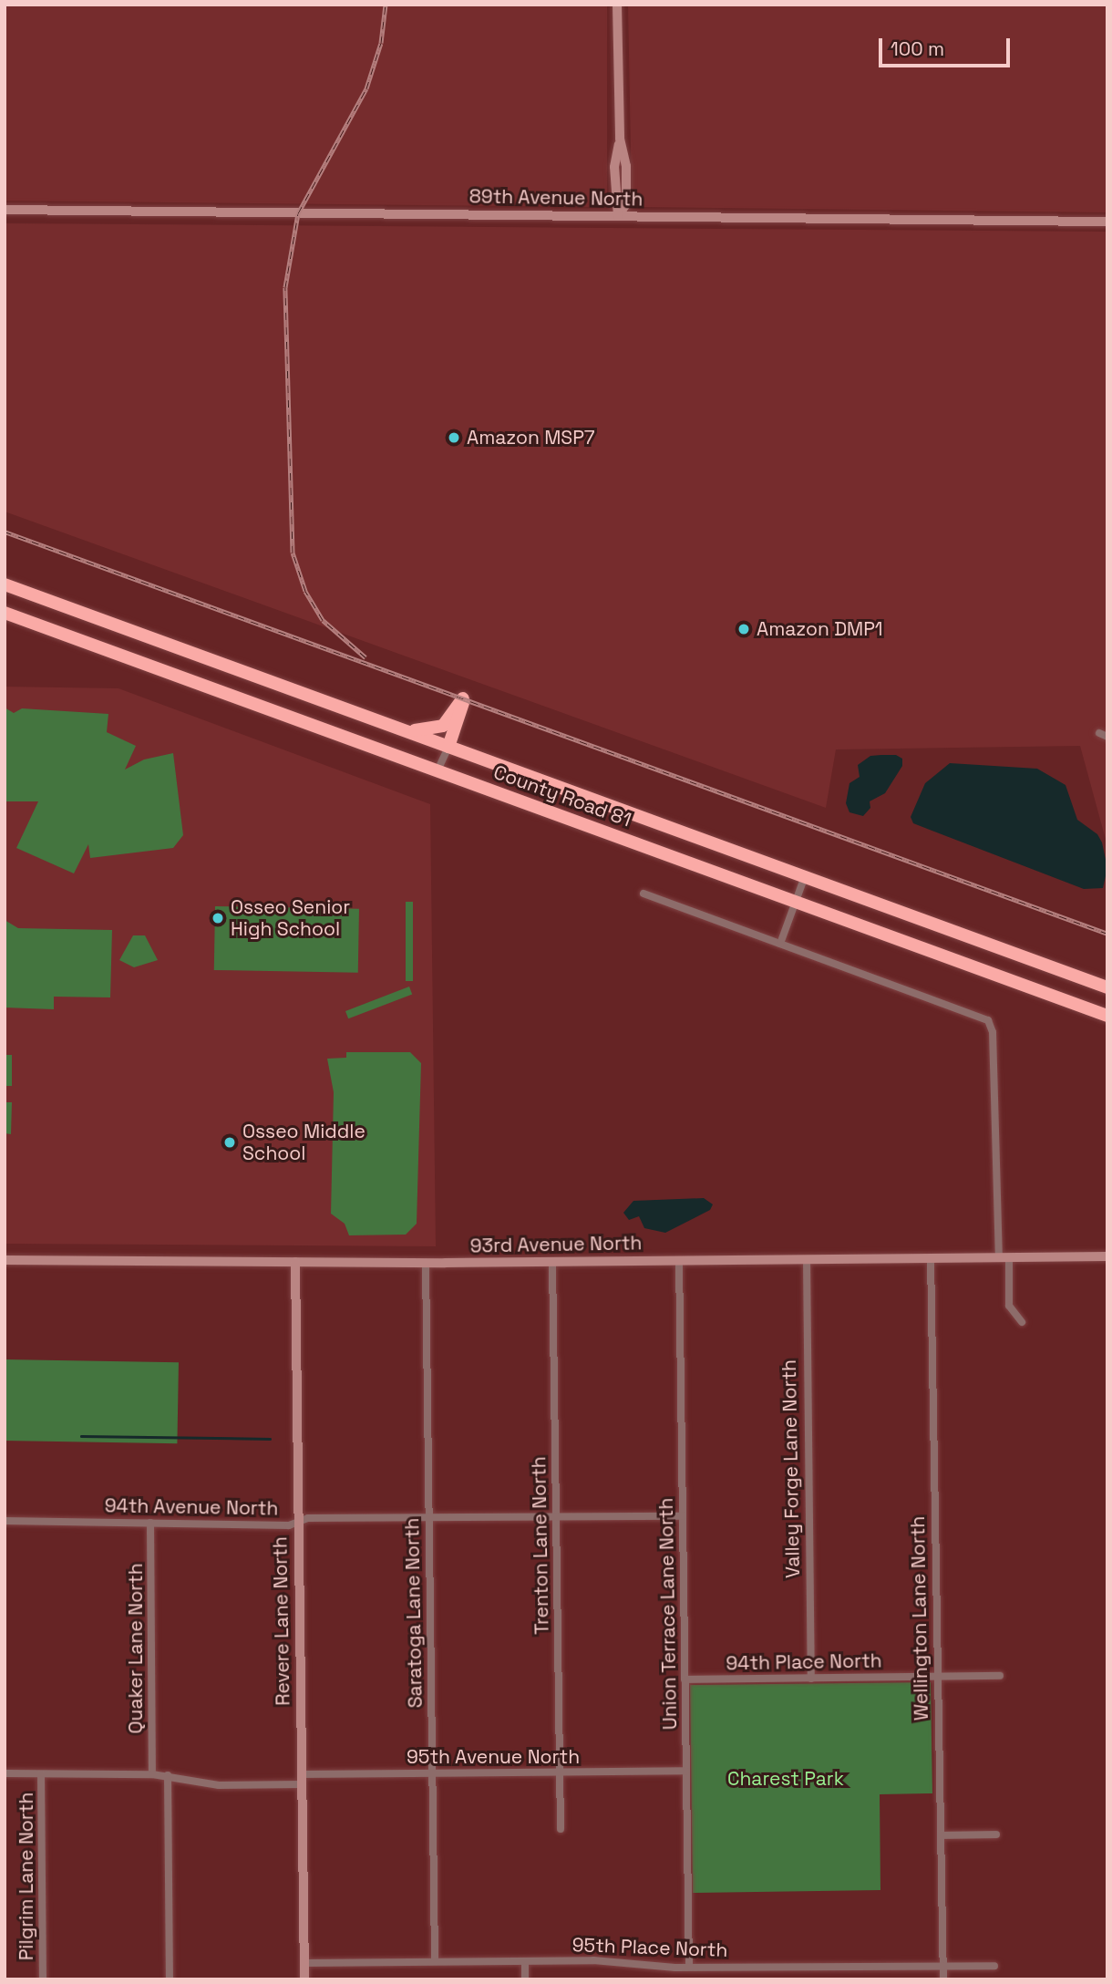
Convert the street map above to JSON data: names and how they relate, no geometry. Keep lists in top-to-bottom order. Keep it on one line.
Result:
{"streets":{"highway":["County Road 81"],"street":["89th Avenue North","93rd Avenue North","Valley Forge Lane North","94th Avenue North","Trenton Lane North","Saratoga Lane North","Union Terrace Lane North","Wellington Lane North","Revere Lane North","Quaker Lane North","94th Place North","95th Avenue North","Pilgrim Lane North","95th Place North"]},"crossings":[["93rd Avenue North","Valley Forge Lane North"],["93rd Avenue North","Trenton Lane North"],["93rd Avenue North","Saratoga Lane North"],["93rd Avenue North","Union Terrace Lane North"],["93rd Avenue North","Wellington Lane North"],["93rd Avenue North","Revere Lane North"],["Valley Forge Lane North","94th Place North"],["94th Avenue North","Trenton Lane North"],["94th Avenue North","Saratoga Lane North"],["94th Avenue North","Union Terrace Lane North"],["94th Avenue North","Revere Lane North"],["94th Avenue North","Quaker Lane North"],["Trenton Lane North","95th Avenue North"],["Saratoga Lane North","95th Avenue North"],["Saratoga Lane North","95th Place North"],["Union Terrace Lane North","94th Place North"],["Union Terrace Lane North","95th Avenue North"],["Union Terrace Lane North","95th Place North"],["Wellington Lane North","94th Place North"],["Wellington Lane North","95th Place North"],["Revere Lane North","95th Avenue North"],["Revere Lane North","95th Place North"],["Quaker Lane North","95th Avenue North"],["95th Avenue North","Pilgrim Lane North"]],"parks":["Charest Park"],"places":["Amazon MSP7","Amazon DMP1","Osseo Senior High School","Osseo Middle School"],"scale_bar":"100 m"}
